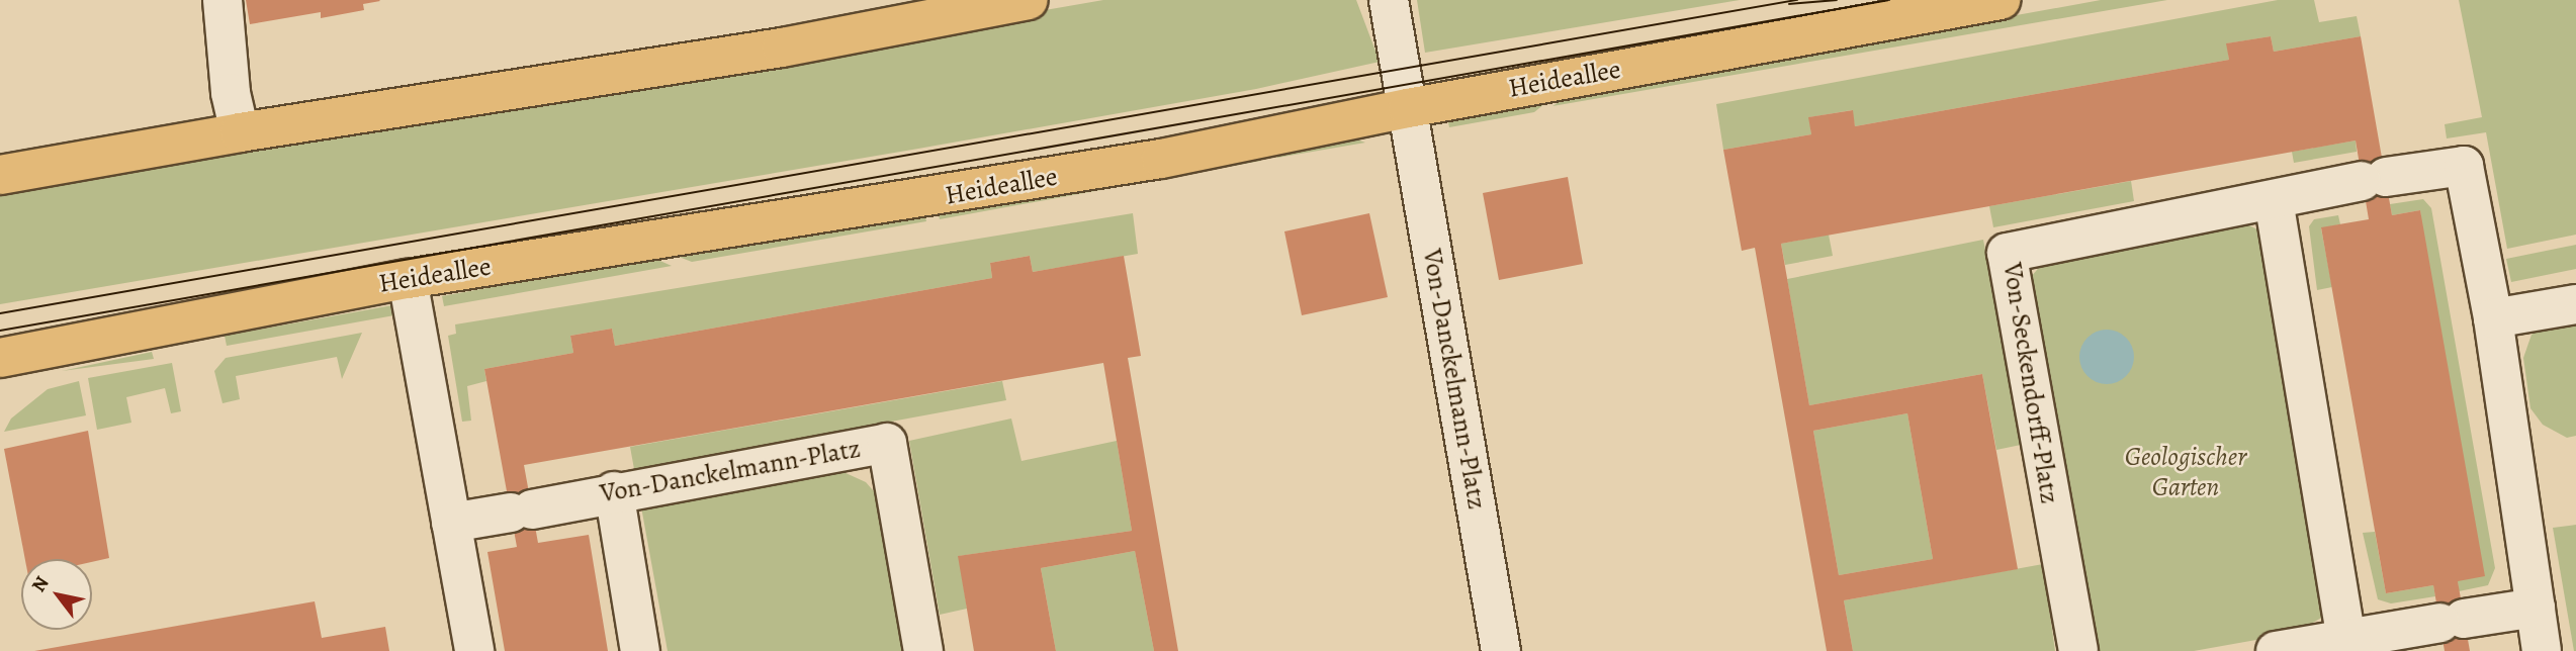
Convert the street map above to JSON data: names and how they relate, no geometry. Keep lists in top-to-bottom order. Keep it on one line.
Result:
{"streets":{"main road":["Heideallee"],"street":["Von-Danckelmann-Platz","Von-Seckendorff-Platz"]},"crossings":[["Heideallee","Von-Danckelmann-Platz"]],"parks":["Geologischer Garten"],"north":"top left"}
